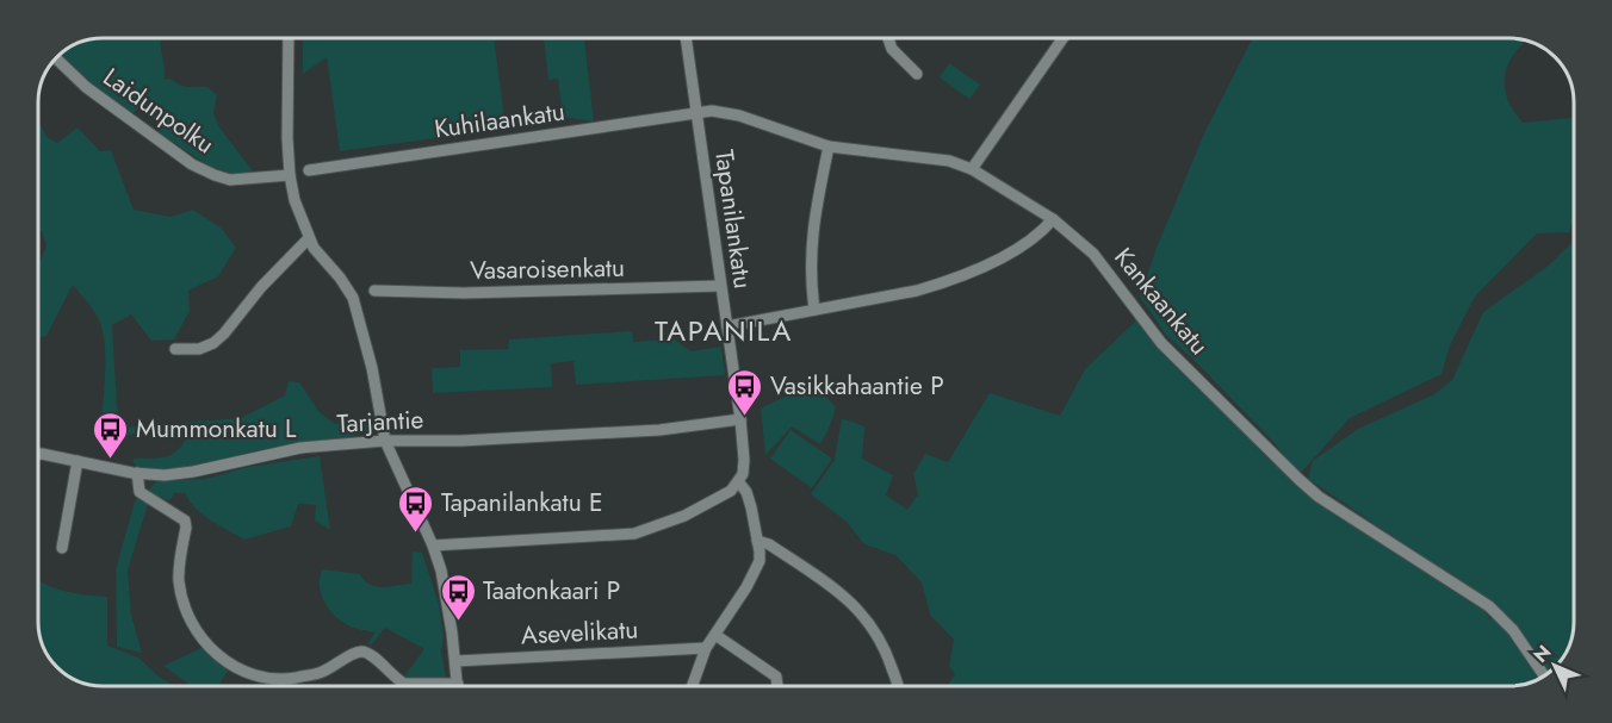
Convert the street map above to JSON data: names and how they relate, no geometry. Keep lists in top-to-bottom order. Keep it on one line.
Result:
{"streets":{"street":["Laidunpolku","Kuhilaankatu","Tapanilankatu","Vasaroisenkatu","Kankaankatu","Tarjantie","Asevelikatu"]},"crossings":[["Kuhilaankatu","Tapanilankatu"],["Kuhilaankatu","Kankaankatu"],["Tapanilankatu","Vasaroisenkatu"],["Tapanilankatu","Kankaankatu"],["Tapanilankatu","Tarjantie"]],"districts":["TAPANILA"],"places":{"bus stop":["Vasikkahaantie P","Mummonkatu L","Tapanilankatu E","Taatonkaari P"]},"north":"top left"}
